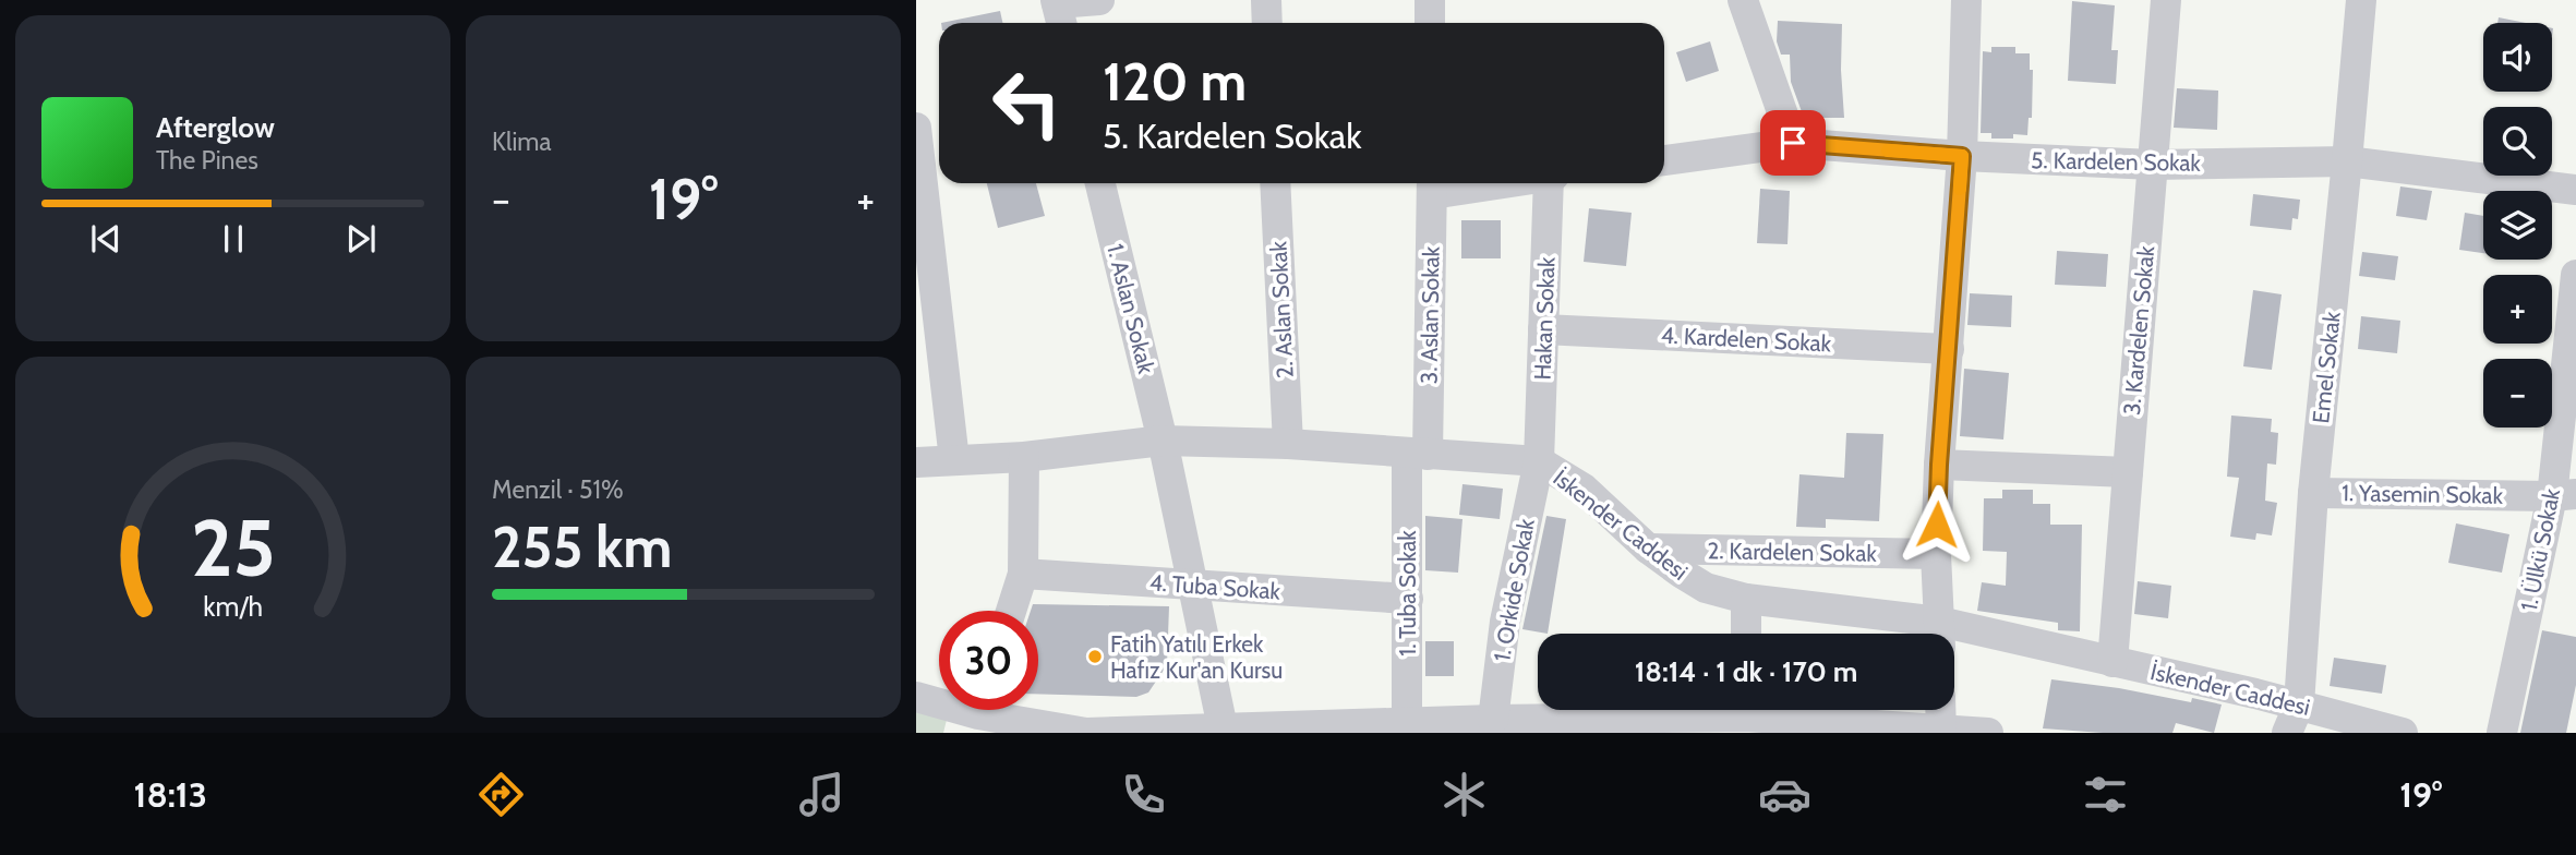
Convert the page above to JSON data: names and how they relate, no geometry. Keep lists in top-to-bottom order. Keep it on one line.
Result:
{"streets":{"street":["5. Kardelen Sokak","1. Aslan Sokak","2. Aslan Sokak","3. Aslan Sokak","Hakan Sokak","3. Kardelen Sokak","4. Kardelen Sokak","Emel Sokak","1. Yasemin Sokak","İskender Caddesi","1. Ülkü Sokak","2. Kardelen Sokak","4. Tuba Sokak","1. Orkide Sokak","1. Tuba Sokak"]},"crossings":[["5. Kardelen Sokak","3. Kardelen Sokak"],["5. Kardelen Sokak","Emel Sokak"],["1. Aslan Sokak","İskender Caddesi"],["1. Aslan Sokak","4. Tuba Sokak"],["2. Aslan Sokak","İskender Caddesi"],["3. Aslan Sokak","İskender Caddesi"],["3. Aslan Sokak","1. Tuba Sokak"],["Hakan Sokak","4. Kardelen Sokak"],["Hakan Sokak","İskender Caddesi"],["Hakan Sokak","1. Orkide Sokak"],["3. Kardelen Sokak","İskender Caddesi"],["Emel Sokak","1. Yasemin Sokak"],["Emel Sokak","İskender Caddesi"],["1. Yasemin Sokak","1. Ülkü Sokak"],["İskender Caddesi","2. Kardelen Sokak"],["İskender Caddesi","1. Orkide Sokak"],["İskender Caddesi","1. Tuba Sokak"],["4. Tuba Sokak","1. Tuba Sokak"]],"places":["Fatih Yatılı Erkek Hafız Kur'an Kursu"],"page":{"tile":["Klima",["Menzil · 51%","255 km"]],"map_buttons":["+","−"],"turn":["120 m","5. Kardelen Sokak"],"song":["Afterglow","The Pines"],"heat":["−","19°","+"],"limit":"30","trip":"18:14 · 1 dk · 170 m","tabs":["18:13","19°"],"gauge":["25","km/h"]}}
